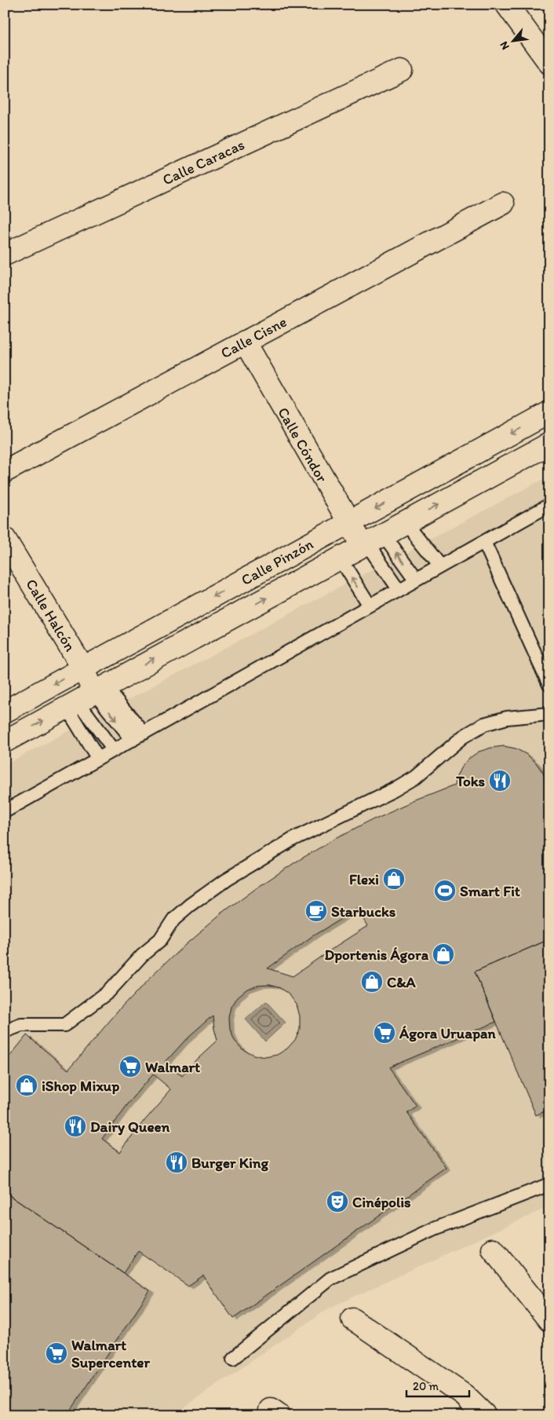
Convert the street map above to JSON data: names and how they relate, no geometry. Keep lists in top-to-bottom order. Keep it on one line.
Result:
{"streets":{"street":["Calle Caracas","Calle Cisne","Calle Cóndor","Calle Pinzón","Calle Halcón"]},"crossings":[["Calle Cisne","Calle Cóndor"],["Calle Cóndor","Calle Pinzón"],["Calle Pinzón","Calle Halcón"]],"places":{"restaurant":["Toks","Dairy Queen","Burger King"],"shop":["Flexi","Dportenis Ágora","C&A","iShop Mixup"],"sports":["Smart Fit"],"cafe":["Starbucks"],"supermarket":["Ágora Uruapan","Walmart","Walmart Supercenter"],"theatre":["Cinépolis"]},"scale_bar":"20 m","north":"bottom left"}
